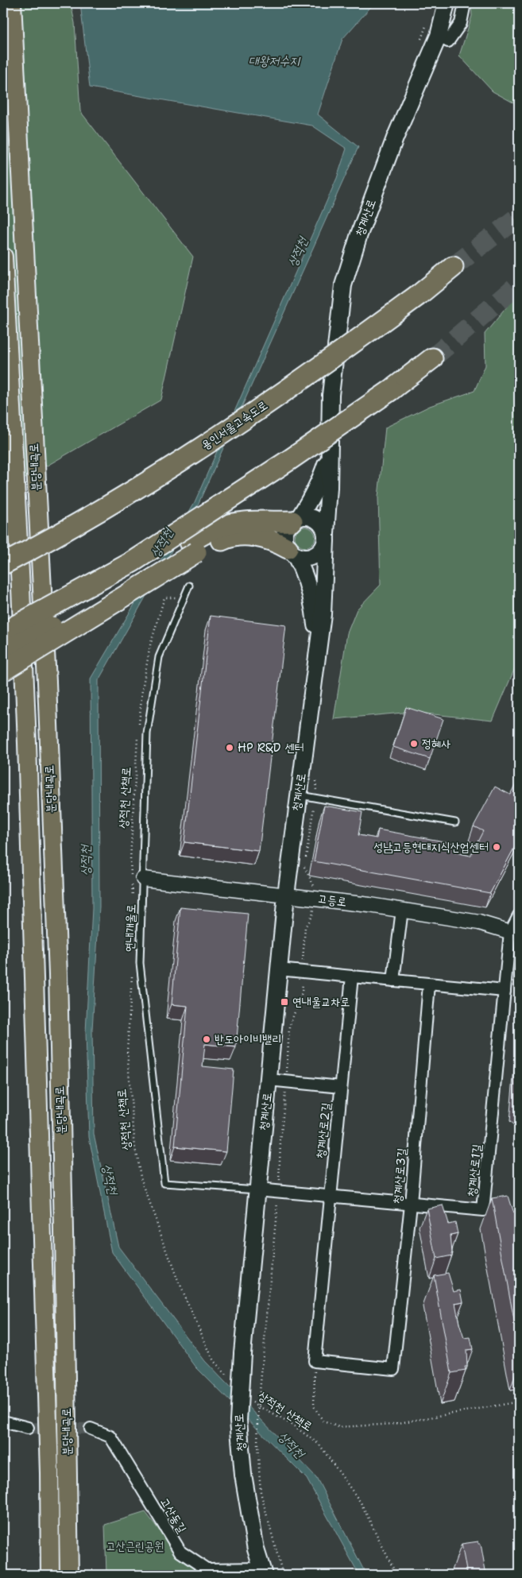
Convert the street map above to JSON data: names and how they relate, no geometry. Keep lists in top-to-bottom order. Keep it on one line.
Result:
{"streets":{"highway":["용인서울고속도로","분당내곡로"],"main road":["청계산로"],"street":["고등로","청계산로2길","청계산로1길","청계산로3길","고산동길"],"lane":["연내개울로"],"path":["상적천 산책로"]},"crossings":[["청계산로","고등로"],["청계산로","연내개울로"],["청계산로","청계산로1길"],["청계산로","고산동길"],["고등로","연내개울로"],["고등로","청계산로1길"],["연내개울로","청계산로1길"],["청계산로2길","청계산로1길"],["청계산로2길","청계산로3길"],["청계산로1길","청계산로3길"]],"water":["대왕저수지","상적천"],"parks":["고산근린공원"],"places":{"other":["정혜사","HP R&D 센터","성남고등현대지식산업센터","반도아이비밸리"],"transit":["연내울교차로"]}}
